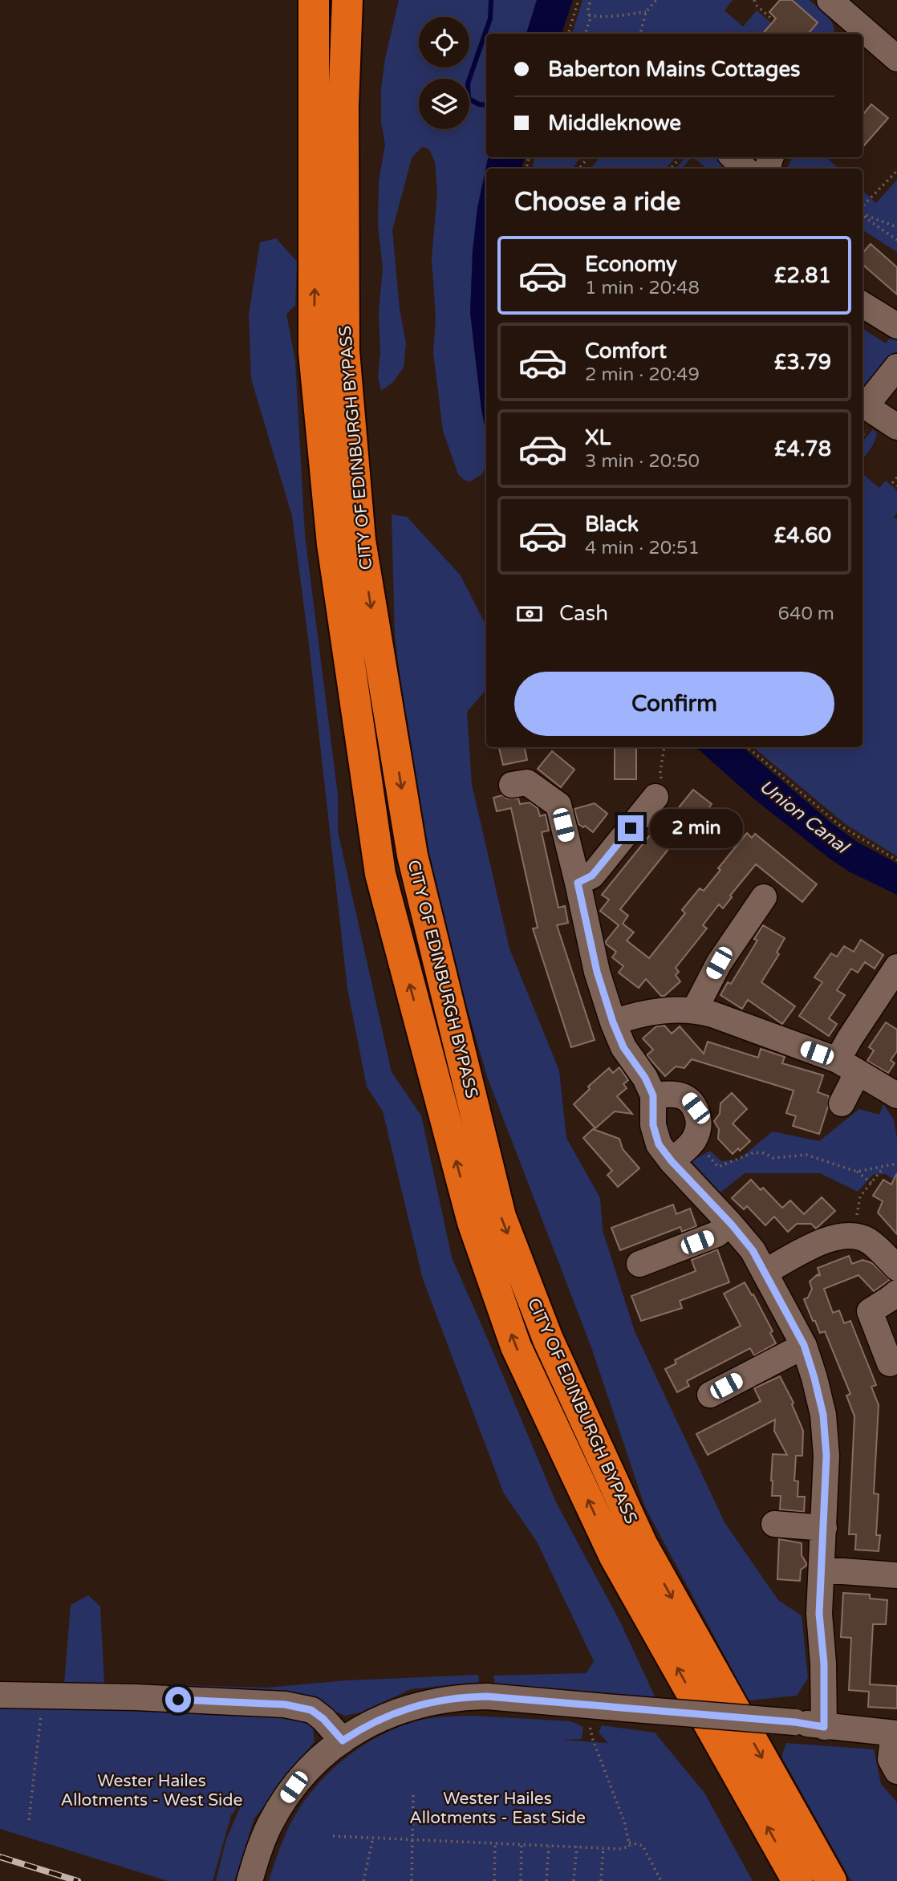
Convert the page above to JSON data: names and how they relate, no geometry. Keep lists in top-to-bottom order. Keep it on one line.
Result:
{"streets":{"highway":["CITY OF EDINBURGH BYPASS"]},"water":["Union Canal"],"parks":["Wester Hailes Allotments - West Side","Wester Hailes Allotments - East Side"],"page":{"banner":["Baberton Mains Cottages","Middleknowe"],"heading":"Choose a ride","list":[{"name":"Economy","note":"1 min · 20:48","value":"£2.81"},{"name":"Comfort","note":"2 min · 20:49","value":"£3.79"},{"name":"XL","note":"3 min · 20:50","value":"£4.78"},{"name":"Black","note":"4 min · 20:51","value":"£4.60"}],"pay":["Cash","640 m"],"buttons":"Confirm","bubble":"2 min"}}
